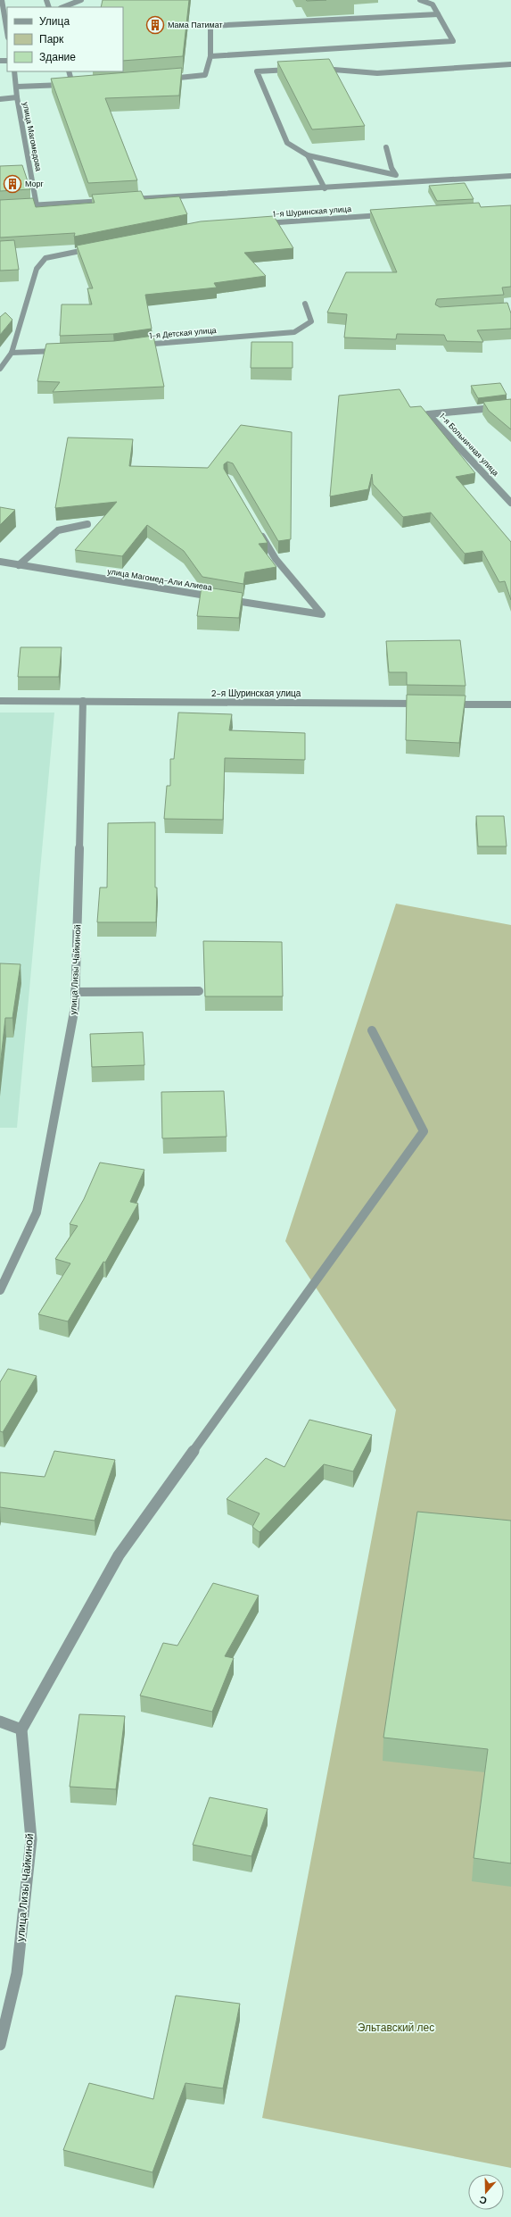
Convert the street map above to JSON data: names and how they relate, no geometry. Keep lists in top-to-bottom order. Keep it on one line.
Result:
{"streets":{"street":["улица Магомедова","1-я Шуринская улица","1-я Детская улица","1-я Больничная улица","улица Магомед-Али Алиева","2-я Шуринская улица","улица Лизы Чайкиной"]},"crossings":[["2-я Шуринская улица","улица Лизы Чайкиной"]],"parks":["Эльтавский лес"],"places":{"building":["Мама Патимат","Морг"]},"legend":["Улица","Парк","Здание"],"north":"bottom"}
